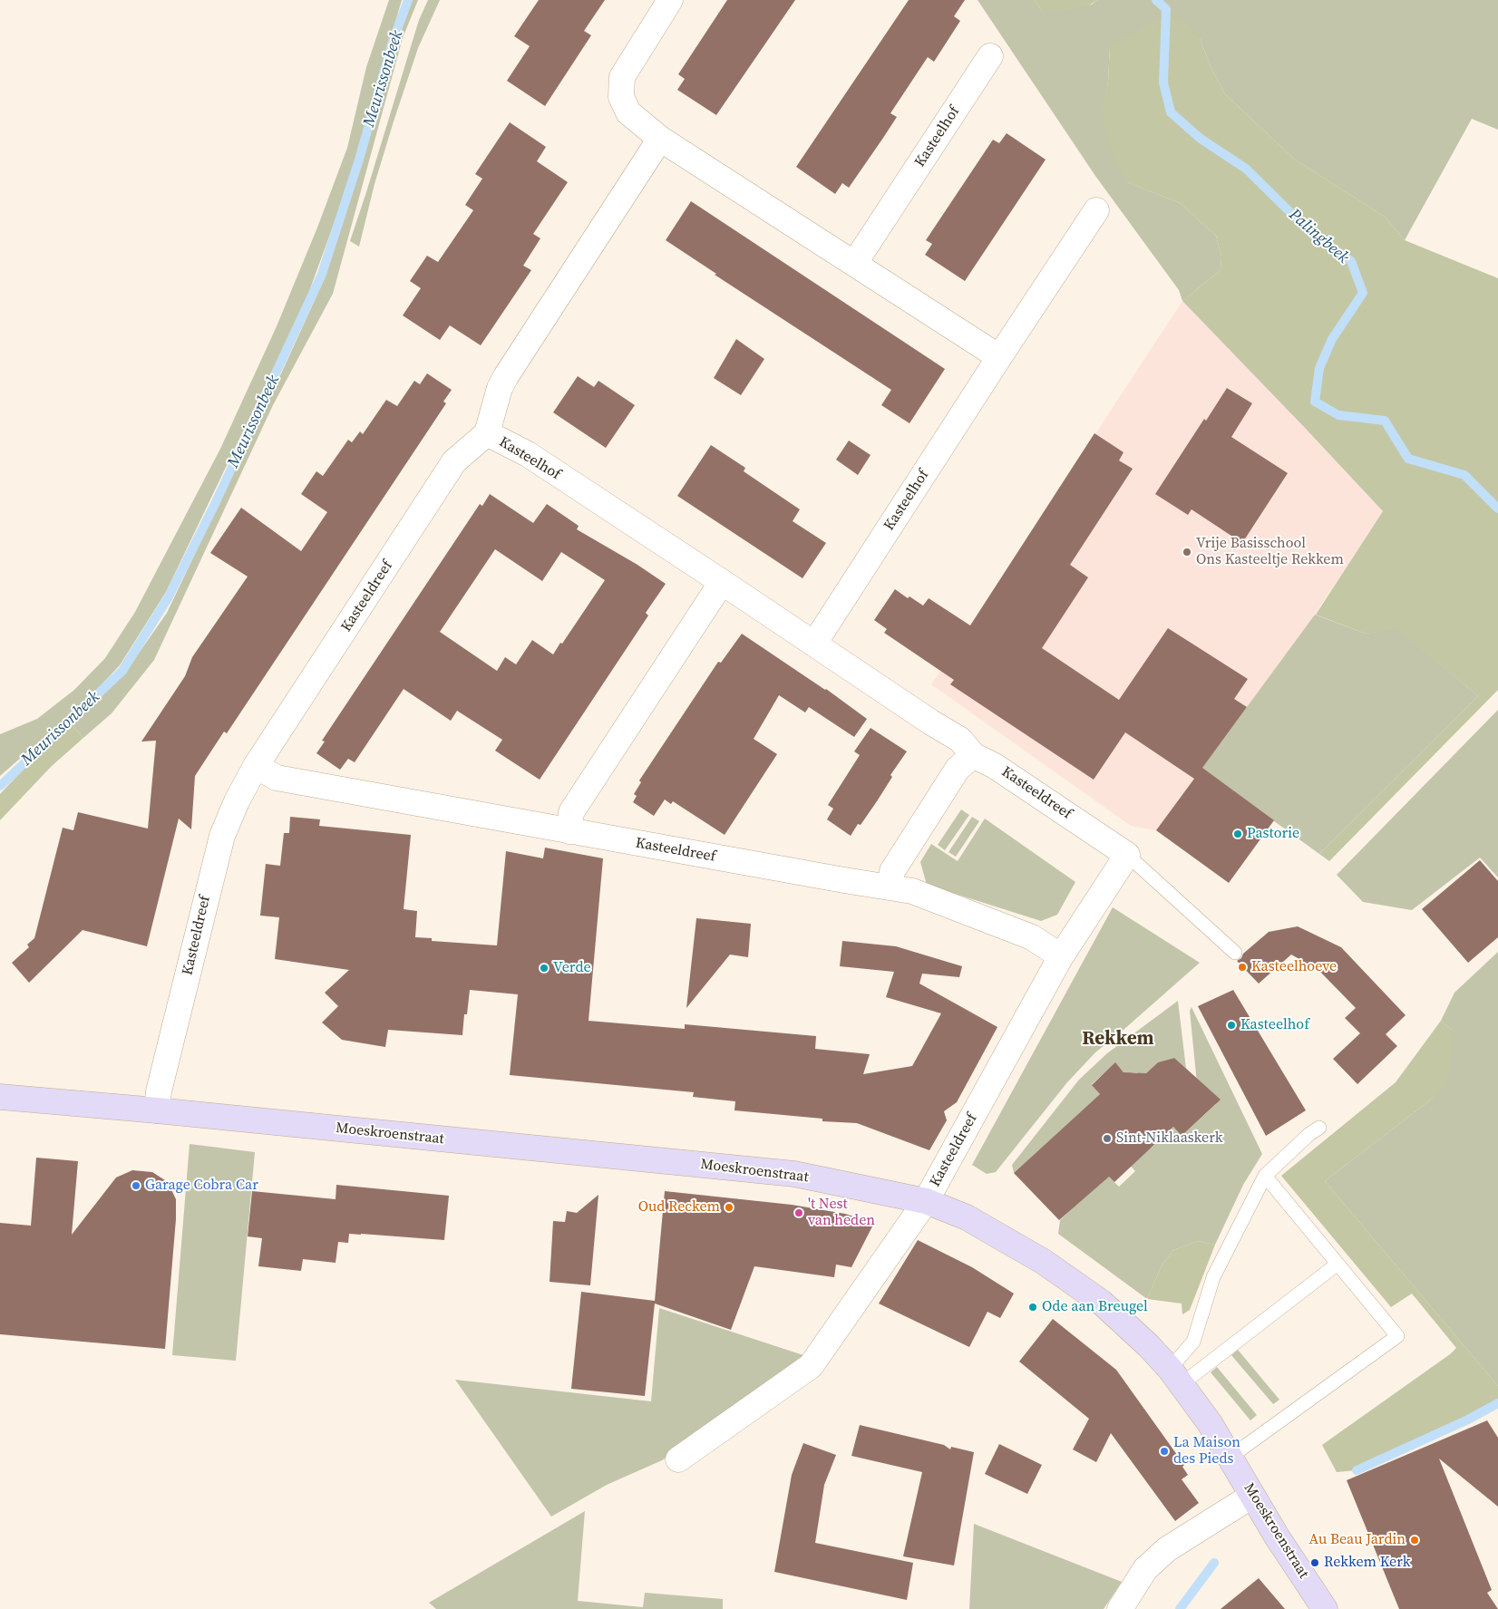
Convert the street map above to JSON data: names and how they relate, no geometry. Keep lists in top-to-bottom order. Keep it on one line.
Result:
{"streets":{"main road":["Moeskroenstraat"],"street":["Kasteelhof","Kasteeldreef"]},"crossings":[["Kasteelhof","Kasteeldreef"],["Kasteeldreef","Moeskroenstraat"]],"districts":["Rekkem"],"water":["Meurissonbeek","Palingbeek"],"places":["Vrije Basisschool Ons Kasteeltje Rekkem","Pastorie","Kasteelhoeve","Verde","Kasteelhof","Sint-Niklaaskerk","Garage Cobra Car","Oud Reckem","'t Nest van heden","Ode aan Breugel","La Maison des Pieds","Au Beau Jardin","Rekkem Kerk"]}
